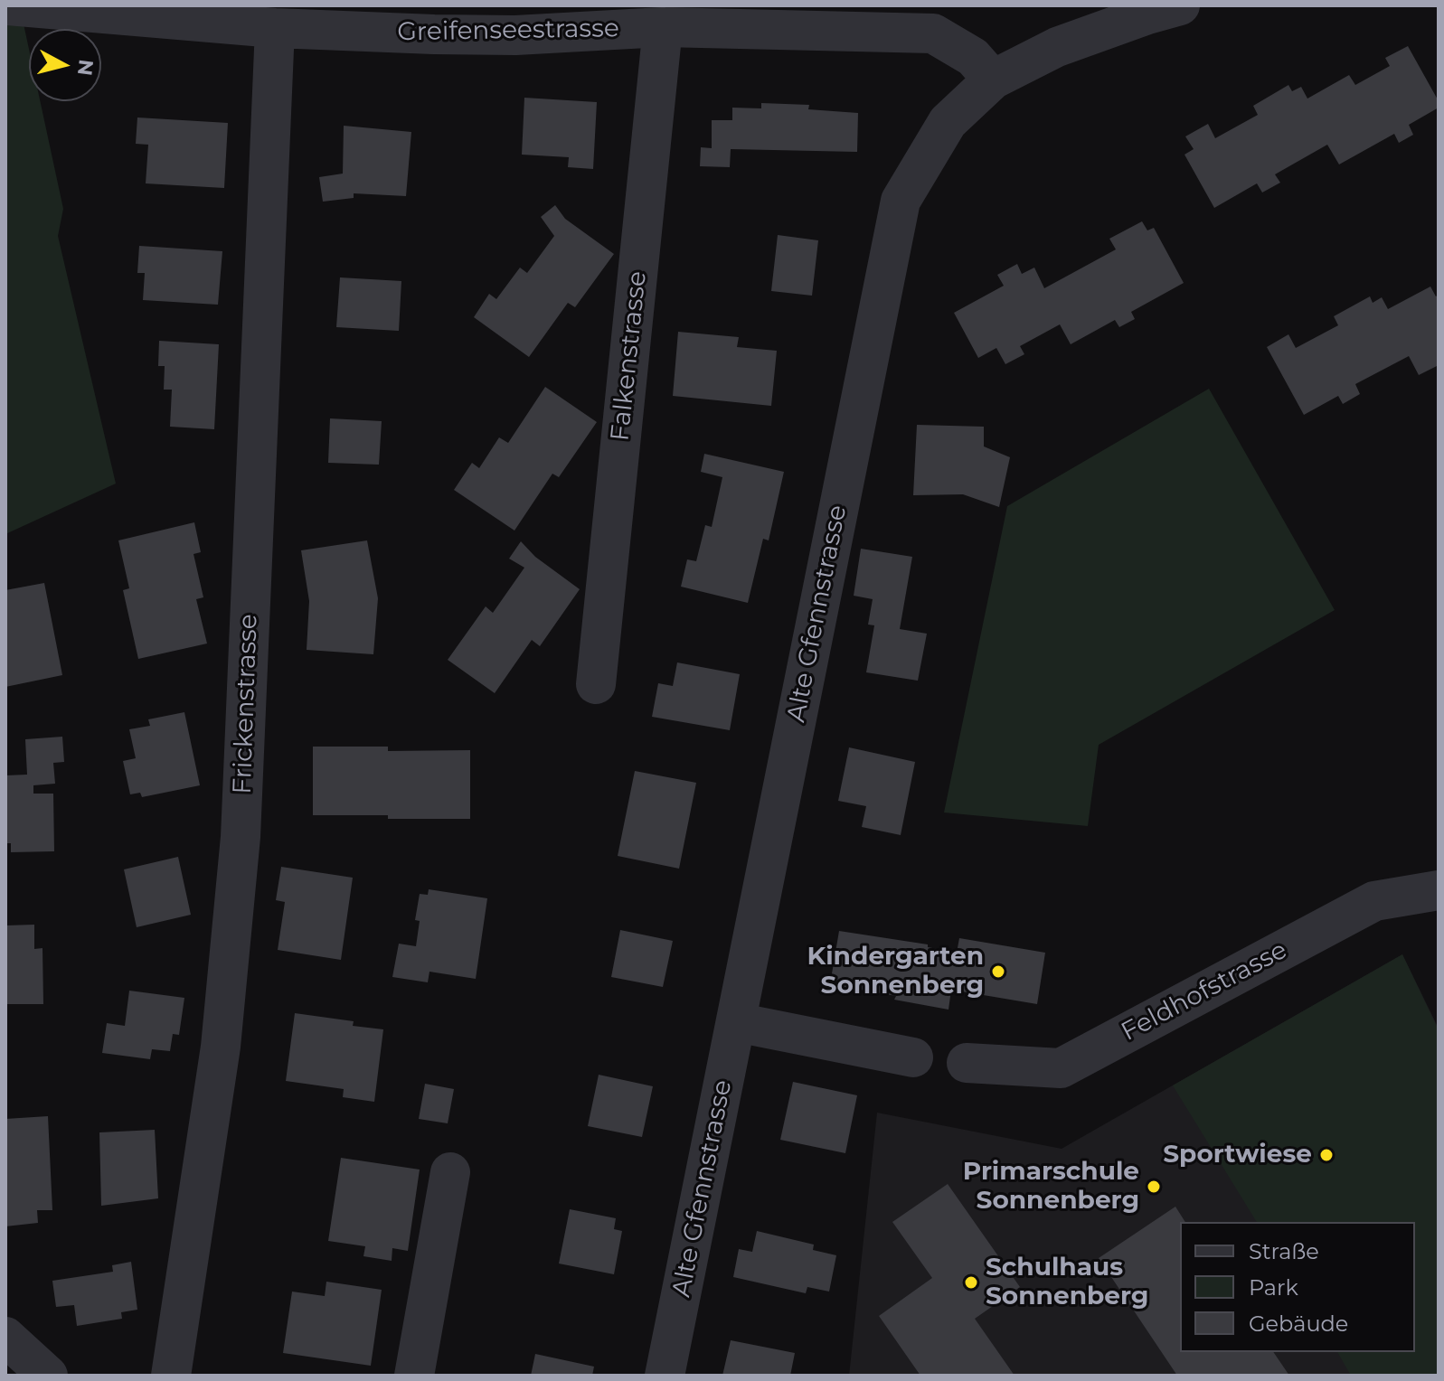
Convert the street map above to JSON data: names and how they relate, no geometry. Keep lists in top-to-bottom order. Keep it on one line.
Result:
{"streets":{"street":["Greifenseestrasse","Falkenstrasse","Alte Gfennstrasse","Frickenstrasse","Feldhofstrasse"]},"crossings":[["Greifenseestrasse","Falkenstrasse"],["Greifenseestrasse","Alte Gfennstrasse"],["Greifenseestrasse","Frickenstrasse"]],"places":["Kindergarten Sonnenberg","Sportwiese","Primarschule Sonnenberg","Schulhaus Sonnenberg"],"legend":["Straße","Park","Gebäude"],"north":"right"}
